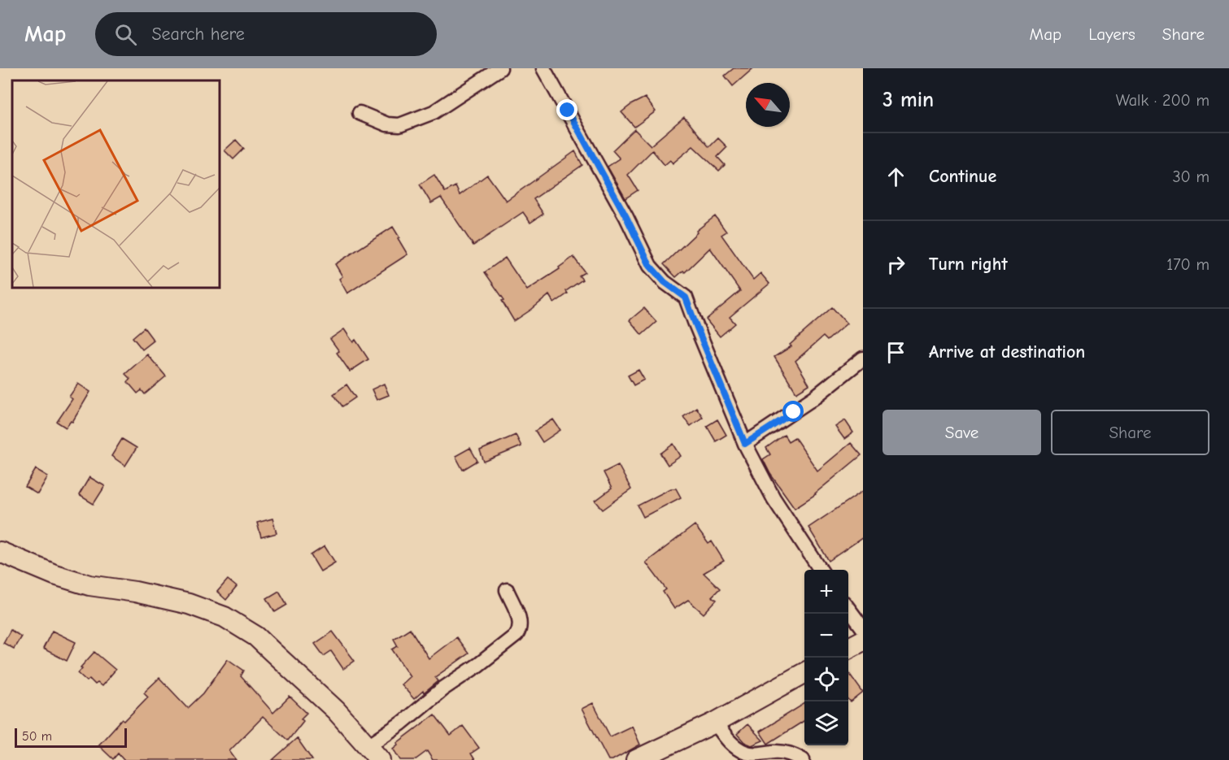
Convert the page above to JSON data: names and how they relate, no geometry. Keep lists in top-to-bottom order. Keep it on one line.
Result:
{"scale_bar":"50 m","north":"top left","page":{"header":"Map","search":"Search here","nav":["Map","Layers","Share"],"heading":["3 min","Walk · 200 m"],"list":[["Continue","30 m"],["Turn right","170 m"],"Arrive at destination"],"buttons":["Save","Share"],"map_buttons":["+","−"],"scale":"50 m"}}
